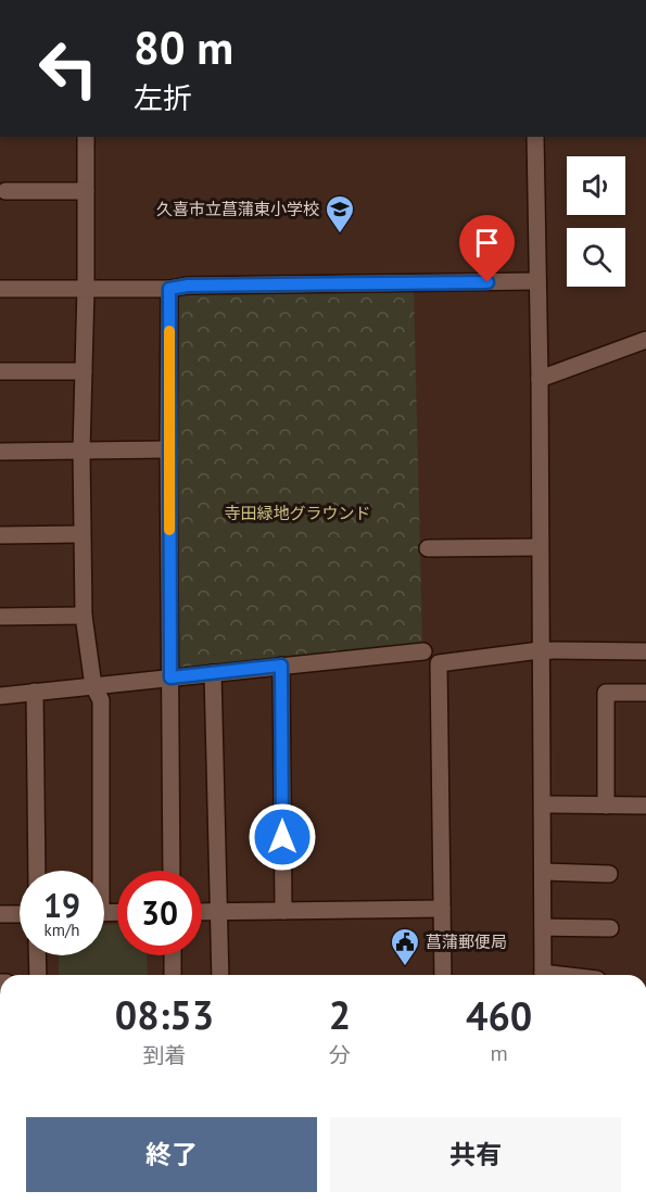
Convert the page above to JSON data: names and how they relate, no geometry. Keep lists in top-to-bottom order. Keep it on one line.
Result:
{"parks":["寺田緑地グラウンド"],"places":{"school or university":["久喜市立菖蒲東小学校"],"public building":["菖蒲郵便局"]},"page":{"turn":["80 m","左折"],"speed":"19 km/h","limit":"30","eta":["08:53","到着","2","分","460","m"],"buttons":["終了","共有"]}}
